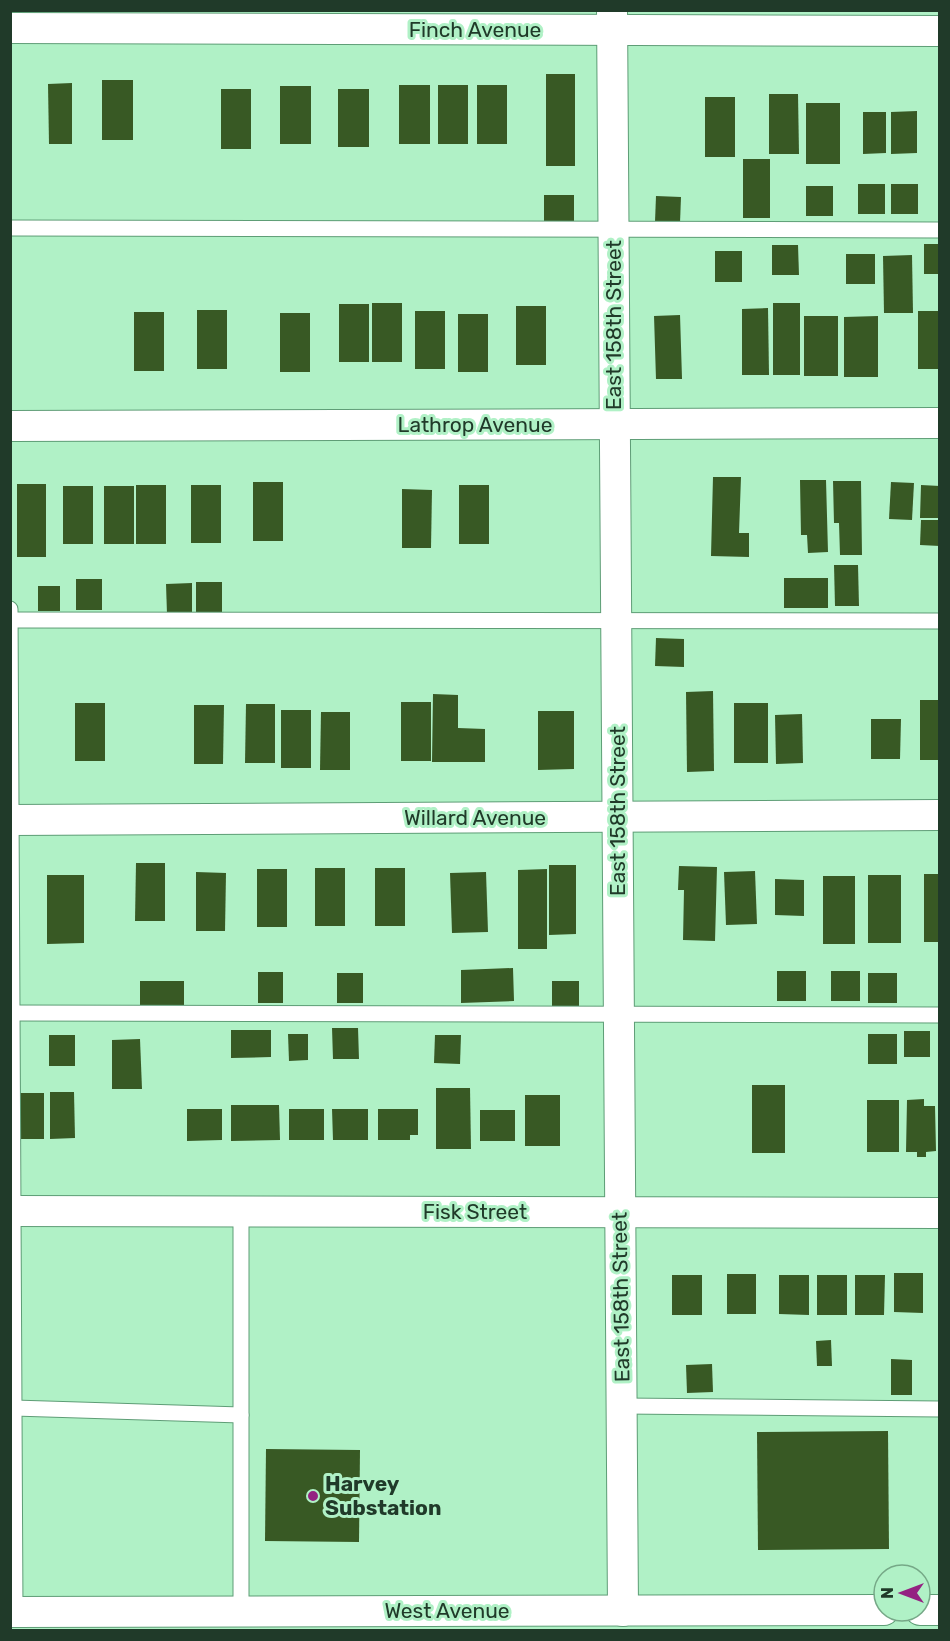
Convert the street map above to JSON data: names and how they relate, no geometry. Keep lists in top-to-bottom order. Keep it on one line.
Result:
{"streets":{"street":["Finch Avenue","East 158th Street","Lathrop Avenue","Willard Avenue","Fisk Street","West Avenue"]},"crossings":[["Finch Avenue","East 158th Street"],["East 158th Street","Lathrop Avenue"],["East 158th Street","Willard Avenue"],["East 158th Street","Fisk Street"],["East 158th Street","West Avenue"]],"places":["Harvey Substation"],"north":"left"}
